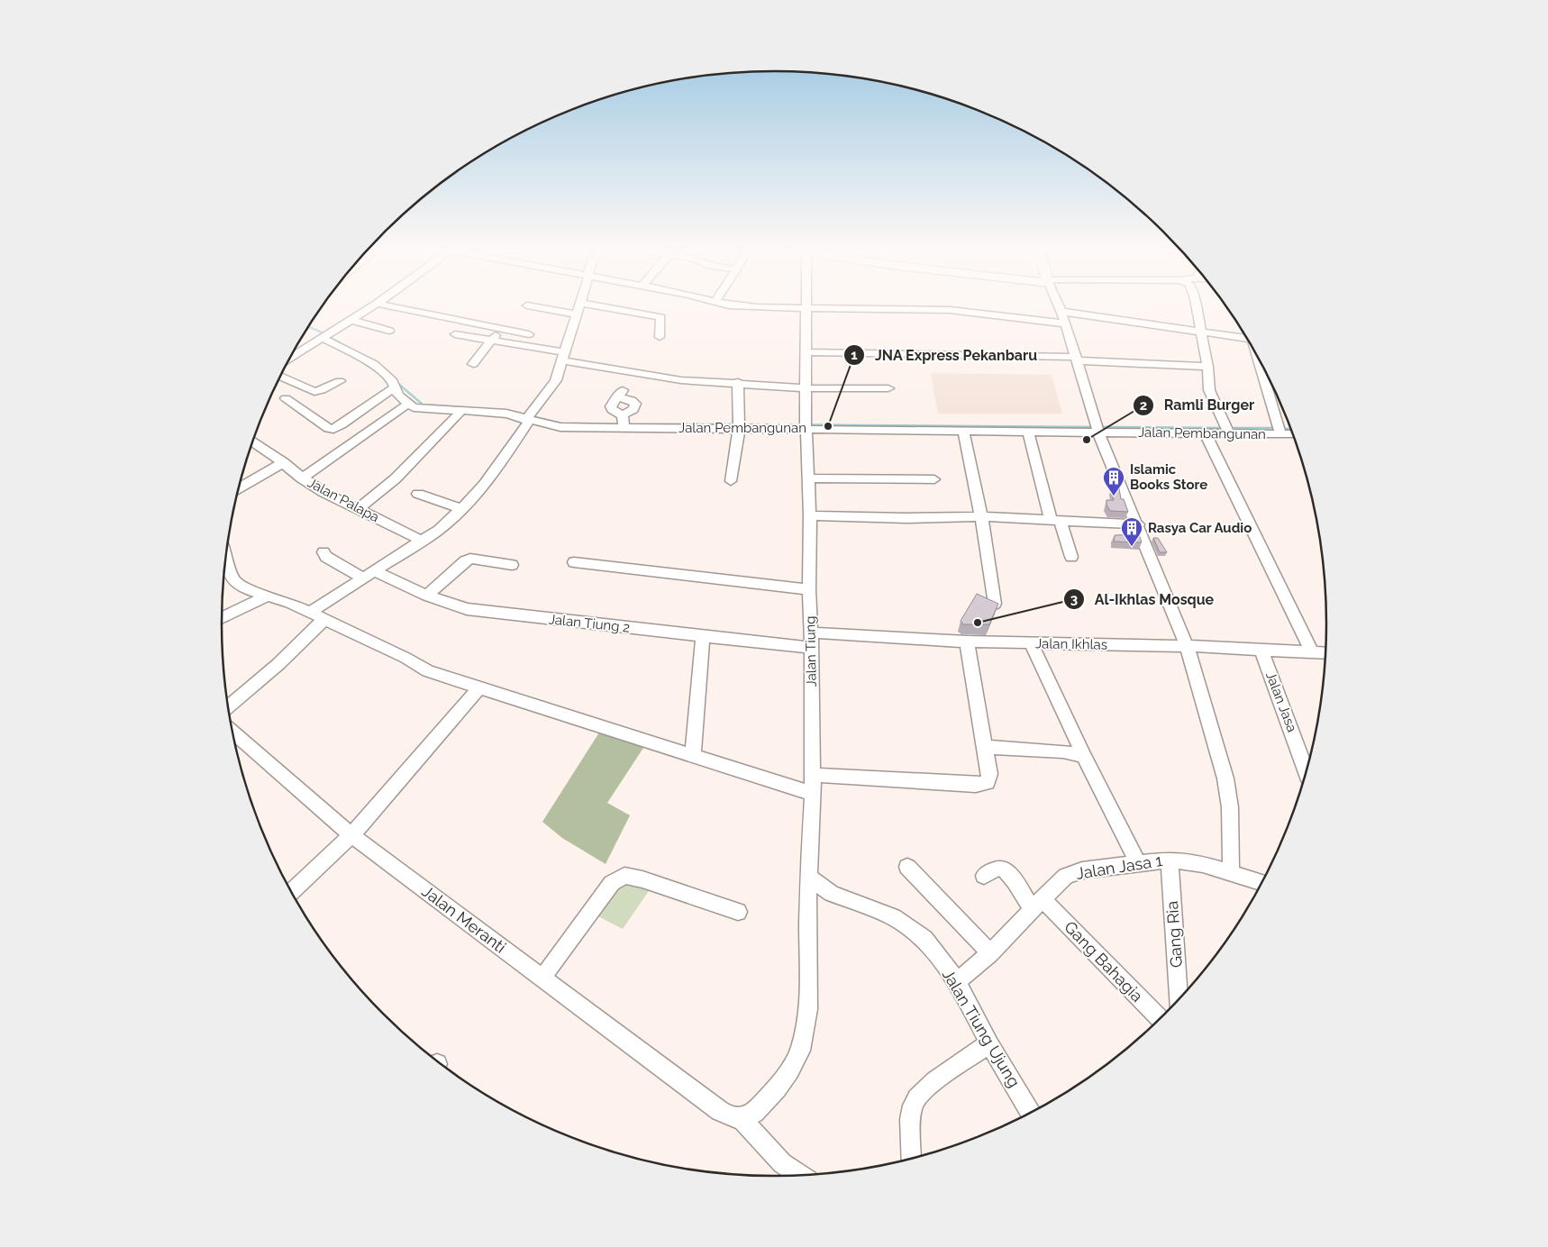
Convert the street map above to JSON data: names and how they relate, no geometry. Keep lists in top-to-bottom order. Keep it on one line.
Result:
{"streets":{"street":["Jalan Pembangunan","Jalan Palapa","Jalan Tiung 2","Jalan Ikhlas","Jalan Tiung","Jalan Jasa","Jalan Jasa 1","Jalan Meranti","Gang Ria","Gang Bahagia","Jalan Tiung Ujung"]},"crossings":[["Jalan Pembangunan","Jalan Tiung"],["Jalan Tiung 2","Jalan Ikhlas"],["Jalan Tiung 2","Jalan Tiung"],["Jalan Ikhlas","Jalan Tiung"],["Jalan Ikhlas","Jalan Jasa"],["Jalan Tiung","Jalan Meranti"],["Jalan Tiung","Jalan Tiung Ujung"],["Jalan Jasa 1","Gang Ria"],["Jalan Jasa 1","Gang Bahagia"],["Jalan Jasa 1","Jalan Tiung Ujung"]],"places":{"other":["JNA Express Pekanbaru","Ramli Burger","Al-Ikhlas Mosque"],"building":["Islamic Books Store","Rasya Car Audio"]}}
